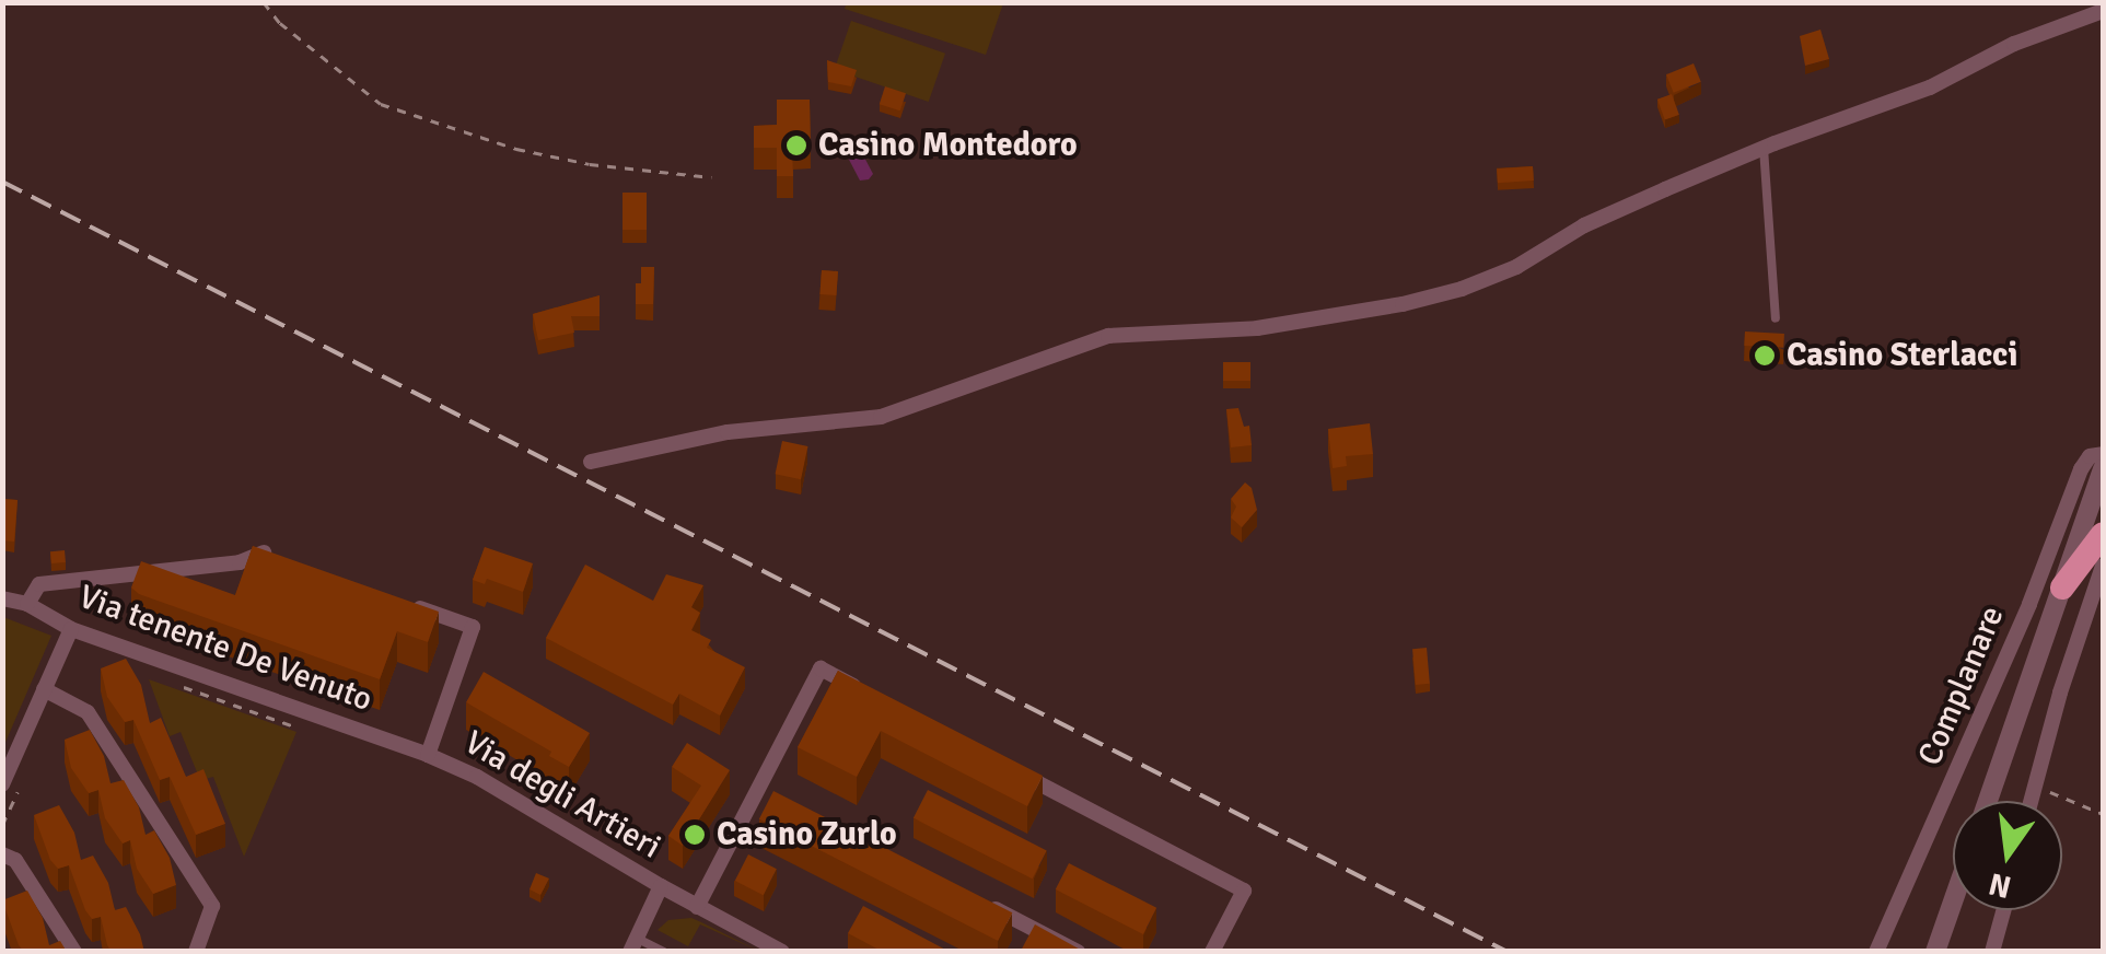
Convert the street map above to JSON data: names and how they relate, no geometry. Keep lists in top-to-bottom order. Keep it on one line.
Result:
{"streets":{"street":["Via tenente De Venuto","Complanare","Via degli Artieri"]},"crossings":[["Via tenente De Venuto","Via degli Artieri"]],"places":["Casino Montedoro","Casino Sterlacci","Casino Zurlo"],"north":"bottom"}
